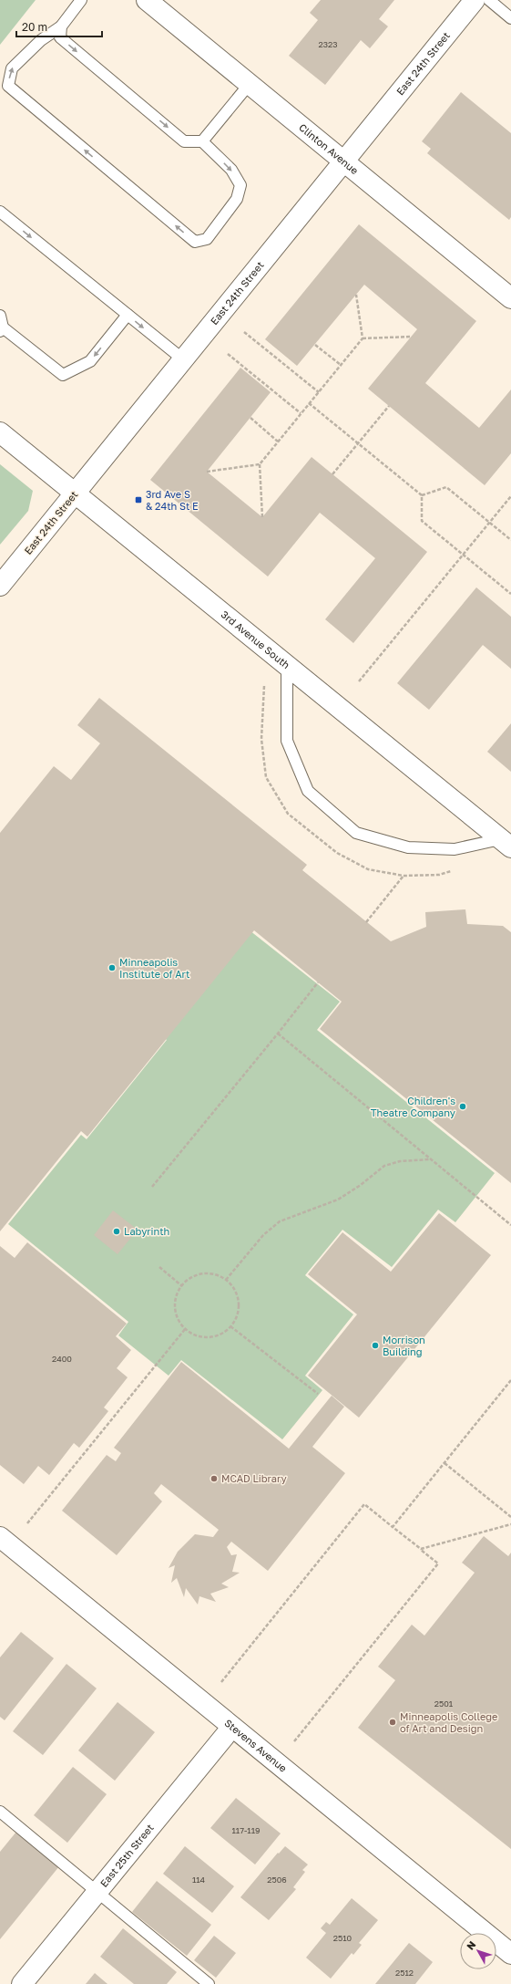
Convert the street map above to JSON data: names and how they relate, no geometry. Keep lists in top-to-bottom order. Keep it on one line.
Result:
{"streets":{"street":["East 24th Street","Clinton Avenue","3rd Avenue South","Stevens Avenue","East 25th Street"]},"crossings":[["East 24th Street","Clinton Avenue"],["East 24th Street","3rd Avenue South"],["Stevens Avenue","East 25th Street"]],"places":{"transit":["3rd Ave S & 24th St E"],"other":["Minneapolis Institute of Art","Children's Theatre Company","Labyrinth","Morrison Building","MCAD Library","Minneapolis College of Art and Design"]},"house_numbers":["2323","2400","2501","117-119","114","2506","2510","2512"],"scale_bar":"20 m","north":"top left"}
